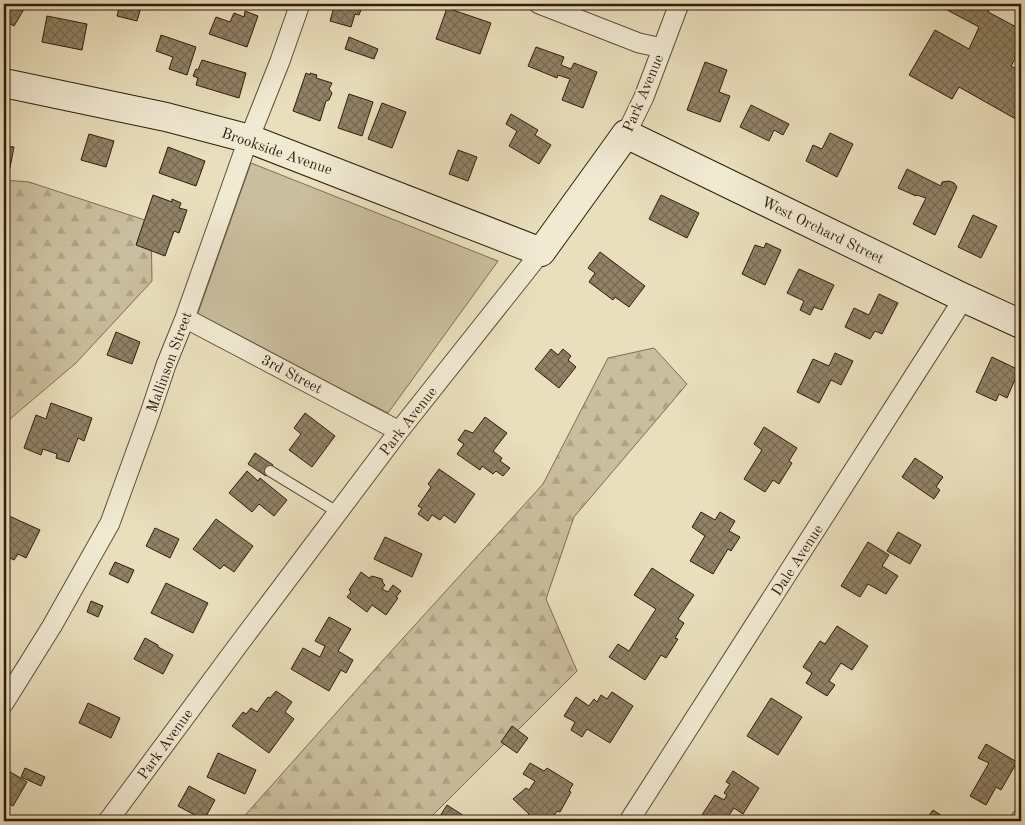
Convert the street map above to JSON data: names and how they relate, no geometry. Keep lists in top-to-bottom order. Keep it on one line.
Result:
{"streets":{"main road":["Park Avenue","Brookside Avenue","West Orchard Street"],"street":["Mallinson Street","3rd Street","Dale Avenue"]},"crossings":[["Park Avenue","Brookside Avenue"],["Park Avenue","West Orchard Street"],["Park Avenue","3rd Street"],["Brookside Avenue","Mallinson Street"],["West Orchard Street","Dale Avenue"],["Mallinson Street","3rd Street"]]}
